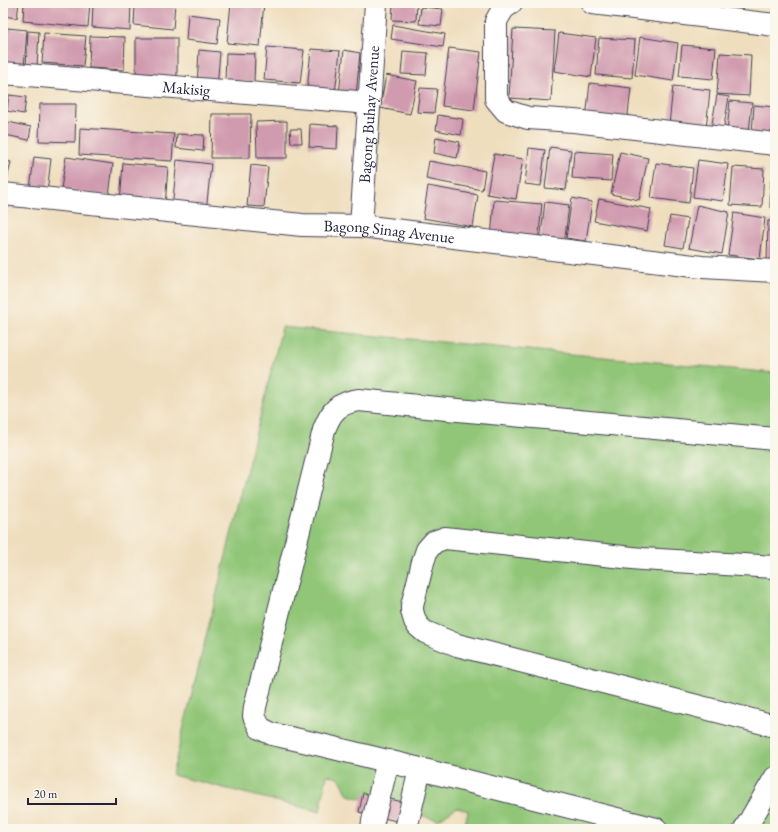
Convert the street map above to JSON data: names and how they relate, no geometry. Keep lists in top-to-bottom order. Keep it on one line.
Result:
{"streets":{"street":["Makisig","Bagong Buhay Avenue","Bagong Sinag Avenue"]},"crossings":[["Makisig","Bagong Buhay Avenue"],["Bagong Buhay Avenue","Bagong Sinag Avenue"]],"scale_bar":"20 m"}
